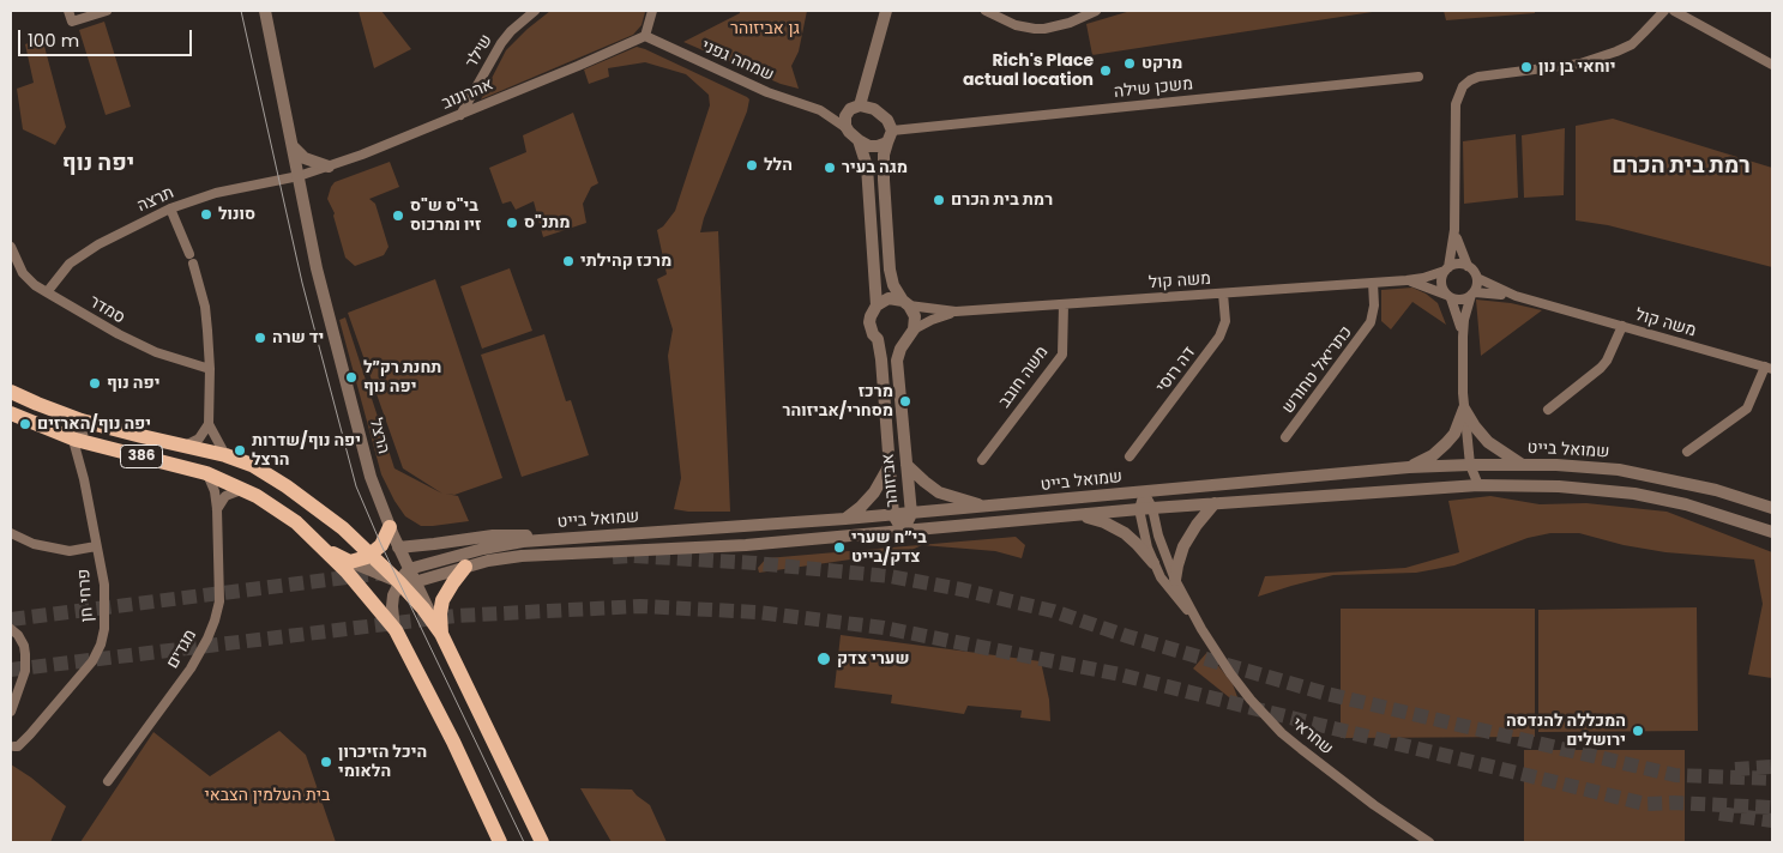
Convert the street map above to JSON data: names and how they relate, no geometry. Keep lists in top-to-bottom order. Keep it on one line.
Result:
{"streets":{"main road":["הרצל","386"],"street":["שילר","שמחה גפני","משכן שילה","אהרונוב","תרצה","משה קול","סמדר","דה רוסי","כתריאל טחורש","משה חובב","שמואל בייט","אביזוהר","פרחי חן","מגדים","שחראי"]},"crossings":[["שילר","אהרונוב"],["שמחה גפני","משכן שילה"],["שמחה גפני","אהרונוב"],["שמחה גפני","אביזוהר"],["משכן שילה","אביזוהר"],["אהרונוב","תרצה"],["אהרונוב","הרצל"],["תרצה","סמדר"],["תרצה","הרצל"],["משה קול","דה רוסי"],["משה קול","כתריאל טחורש"],["משה קול","משה חובב"],["משה קול","אביזוהר"],["הרצל","שמואל בייט"],["הרצל","386"],["שמואל בייט","386"],["שמואל בייט","אביזוהר"],["שמואל בייט","שחראי"],["386","פרחי חן"],["386","מגדים"]],"districts":["יפה נוף","רמת בית הכרם"],"parks":["גן אביזוהר","בית העלמין הצבאי"],"places":["מרקט","יוחאי בן נון","Rich's Place actual location","הלל","מגה בעיר","רמת בית הכרם","סונול","בי\"ס ש\"ס זיו ומרכוס","מתנ\"ס","מרכז קהילתי","יד שרה","תחנת רק״ל יפה נוף","יפה נוף","מרכז מסחרי/אביזוהר","יפה נוף/הארזים","יפה נוף/שדרות הרצל","בי״ח שערי צדק/בייט","שערי צדק","המכללה להנדסה ירושלים","היכל הזיכרון הלאומי"],"scale_bar":"100 m"}
